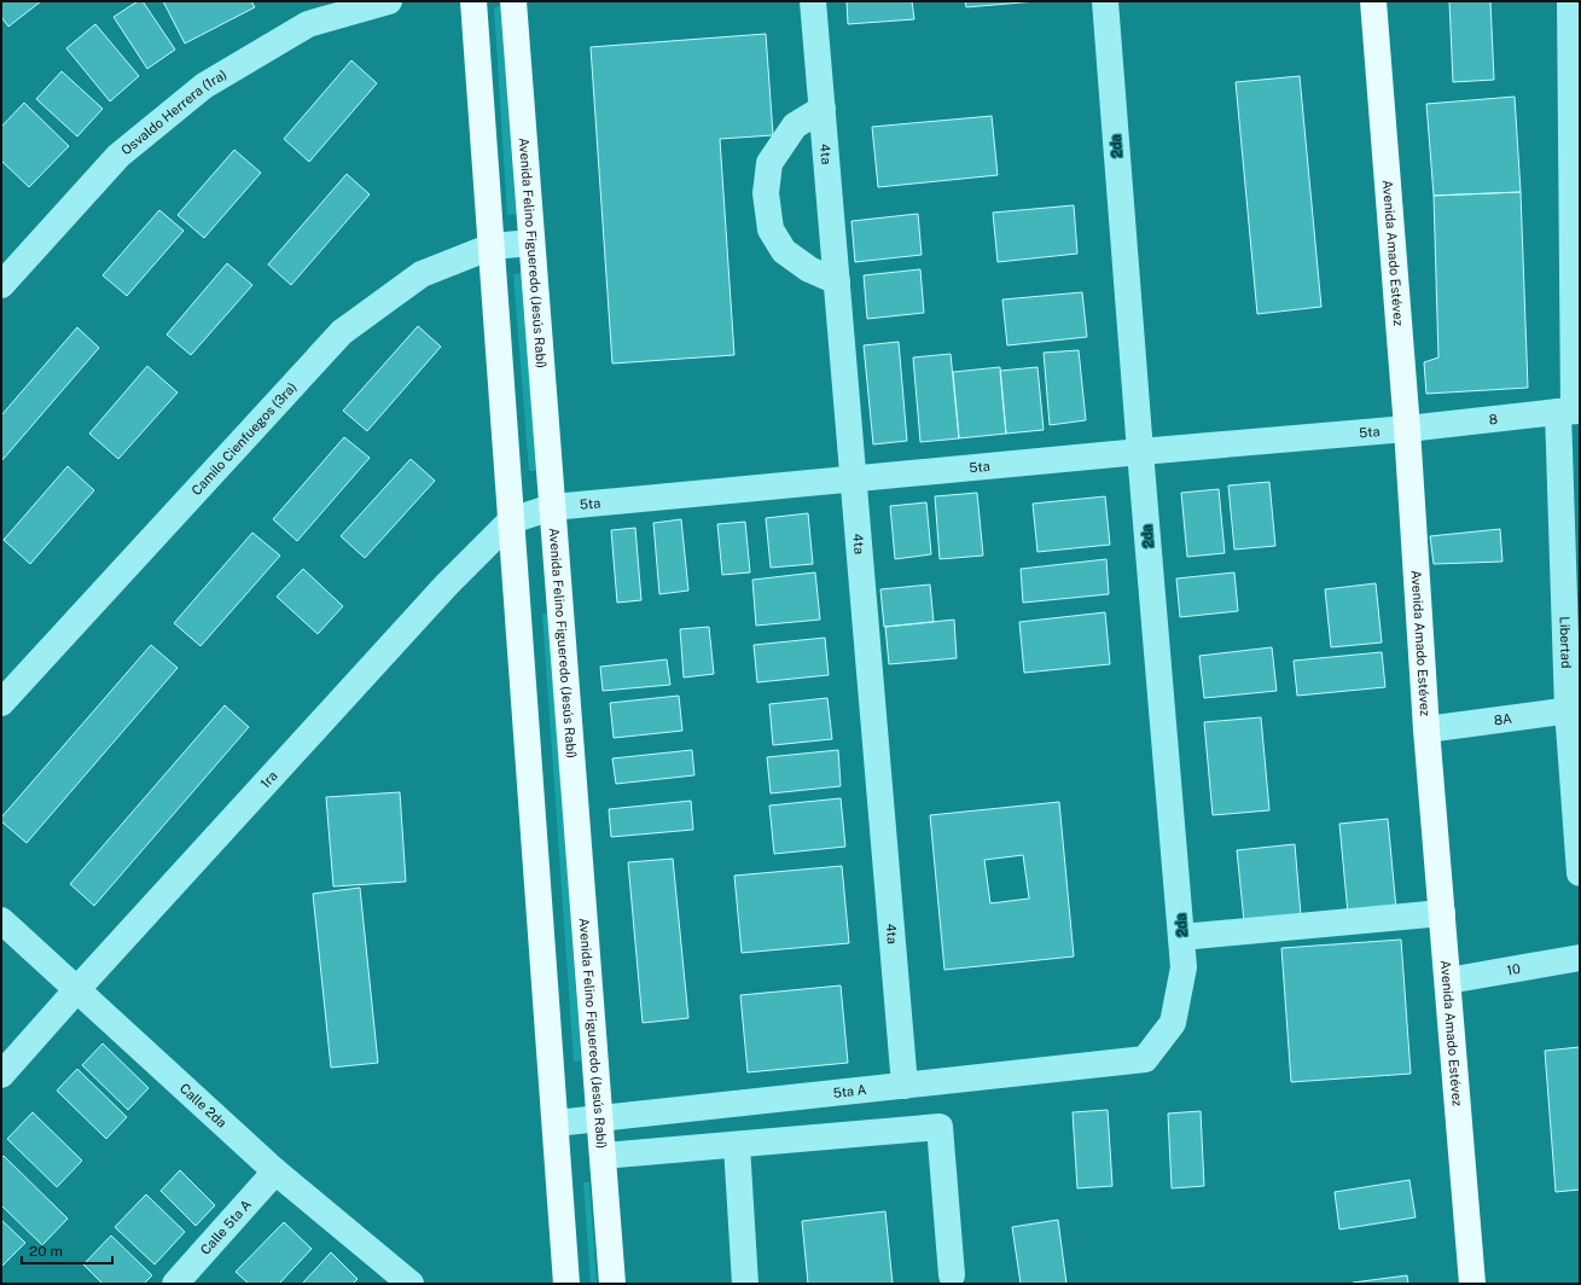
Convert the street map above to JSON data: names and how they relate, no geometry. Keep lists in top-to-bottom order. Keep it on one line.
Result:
{"streets":{"main road":["Avenida Felino Figueredo (Jesús Rabí)","Avenida Amado Estévez"],"street":["Osvaldo Herrera (1ra)","2da","4ta","8","5ta","Camilo Cienfuegos (3ra)","Libertad","8A","1ra","10","5ta A","Calle 2da","Calle 5ta A"]},"crossings":[["2da","5ta"],["2da","5ta A"],["4ta","5ta"],["4ta","5ta A"],["Avenida Felino Figueredo (Jesús Rabí)","5ta"],["Avenida Felino Figueredo (Jesús Rabí)","Camilo Cienfuegos (3ra)"],["Avenida Felino Figueredo (Jesús Rabí)","1ra"],["Avenida Felino Figueredo (Jesús Rabí)","5ta A"],["Avenida Amado Estévez","8"],["Avenida Amado Estévez","5ta"],["Avenida Amado Estévez","8A"],["Avenida Amado Estévez","10"],["8","5ta"],["8","Libertad"],["5ta","1ra"],["Libertad","8A"],["1ra","Calle 2da"],["Calle 2da","Calle 5ta A"]],"scale_bar":"20 m"}
